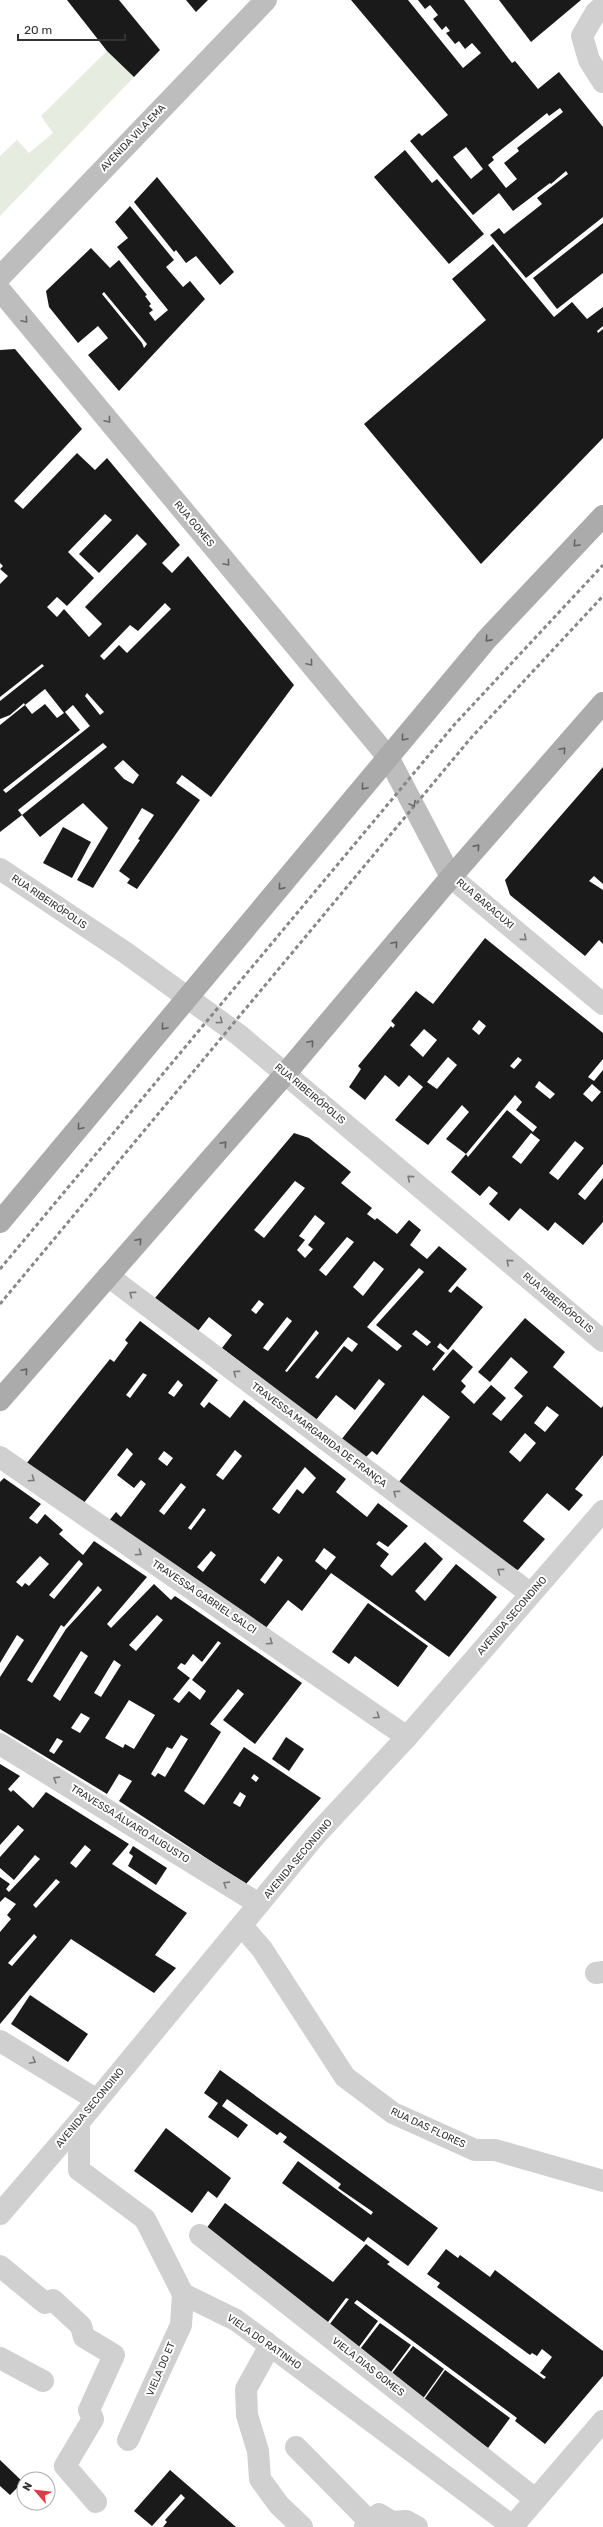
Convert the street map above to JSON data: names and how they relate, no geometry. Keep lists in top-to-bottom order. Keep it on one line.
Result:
{"streets":{"street":["AVENIDA VILA EMA","RUA GOMES","RUA RIBEIRÓPOLIS","RUA BARACUXI","TRAVESSA MARGARIDA DE FRANÇA","TRAVESSA GABRIEL SALCI","AVENIDA SECONDINO","TRAVESSA ÁLVARO AUGUSTO","RUA DAS FLORES","VIELA DO RATINHO","VIELA DIAS GOMES","VIELA DO ET"]},"crossings":[["RUA GOMES","RUA BARACUXI"],["TRAVESSA MARGARIDA DE FRANÇA","AVENIDA SECONDINO"],["TRAVESSA GABRIEL SALCI","AVENIDA SECONDINO"],["AVENIDA SECONDINO","TRAVESSA ÁLVARO AUGUSTO"],["AVENIDA SECONDINO","RUA DAS FLORES"],["VIELA DO RATINHO","VIELA DO ET"]],"one_way":["RUA GOMES","RUA BARACUXI","TRAVESSA MARGARIDA DE FRANÇA","TRAVESSA GABRIEL SALCI","TRAVESSA ÁLVARO AUGUSTO"],"scale_bar":"20 m","north":"top left"}
